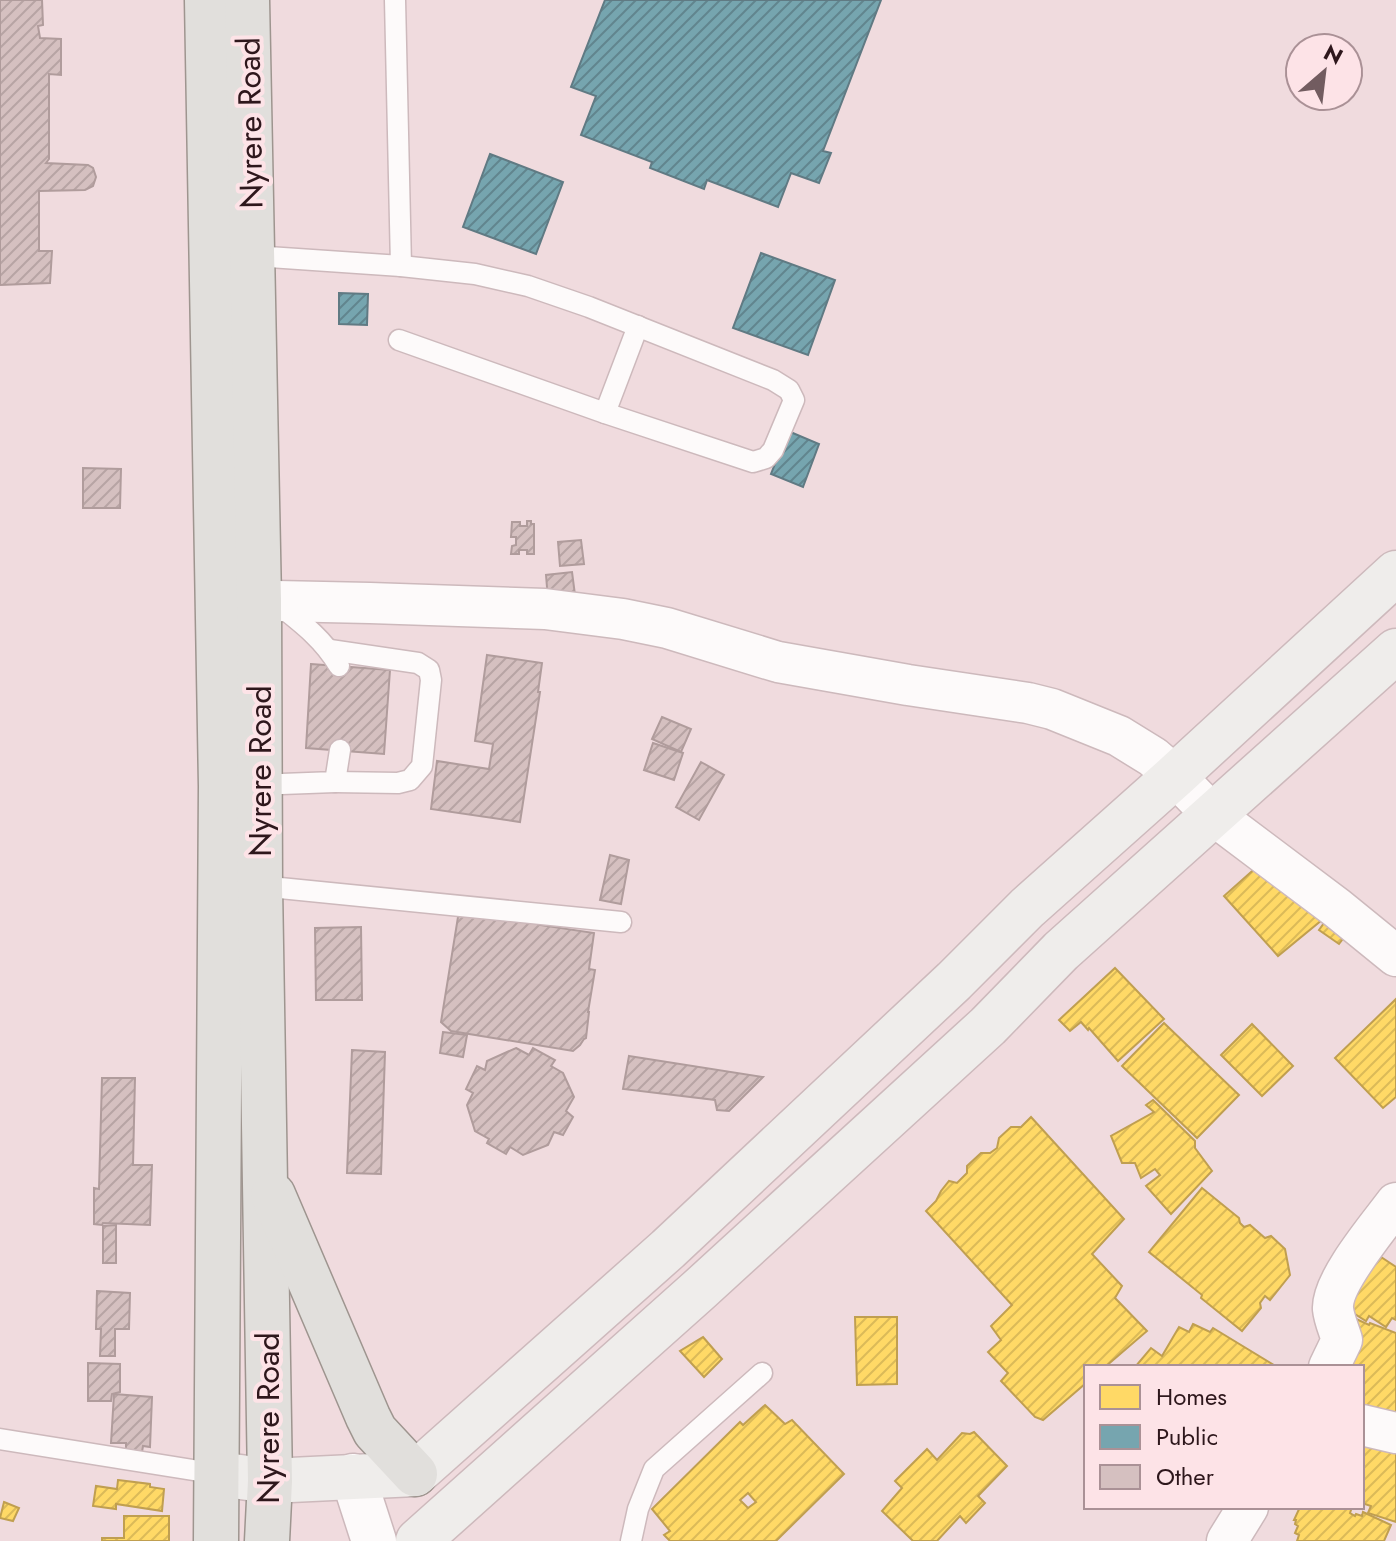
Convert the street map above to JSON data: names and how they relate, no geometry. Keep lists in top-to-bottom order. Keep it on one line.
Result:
{"streets":{"main road":["Nyrere Road"]},"legend":["Homes","Public","Other"],"north":"top right"}
